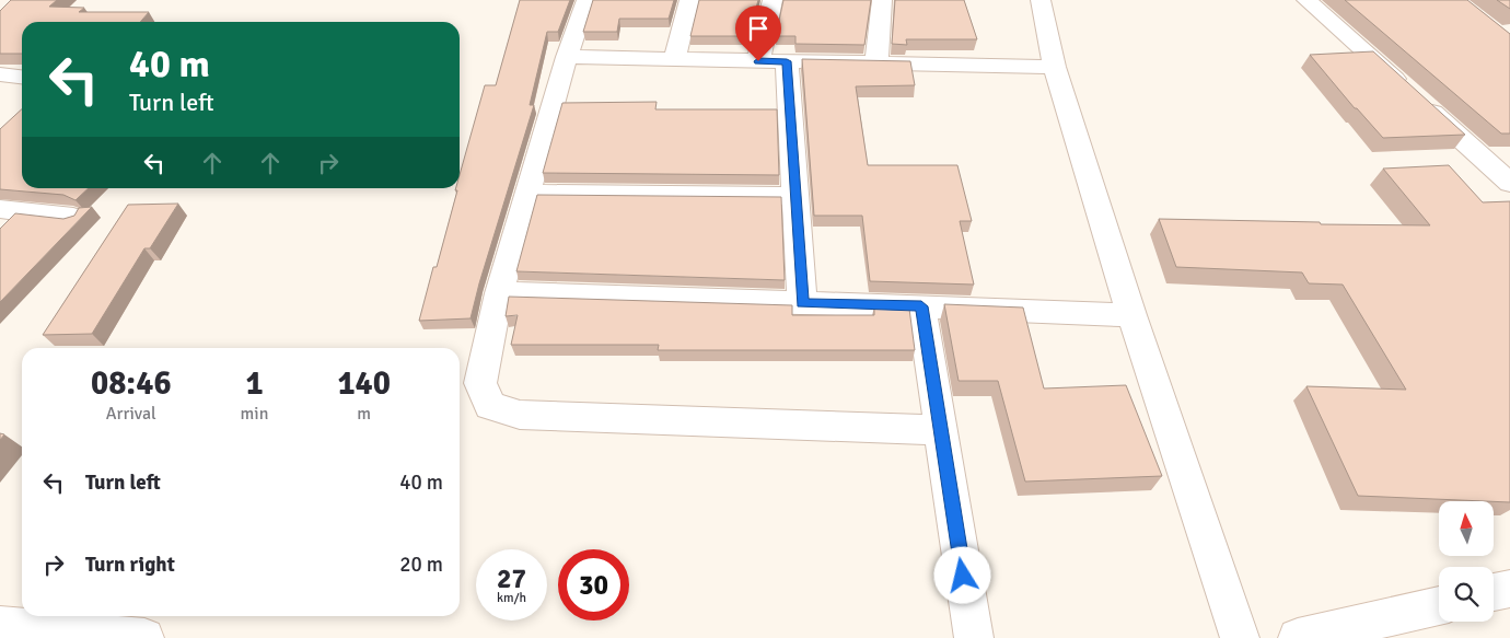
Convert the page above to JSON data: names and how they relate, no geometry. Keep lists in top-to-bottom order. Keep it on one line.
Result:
{"north":"top","page":{"turn":["40 m","Turn left"],"eta":["08:46","Arrival","1","min","140","m"],"list":[{"name":"Turn left","value":"40 m"},{"name":"Turn right","value":"20 m"}],"speed":"27 km/h","limit":"30"}}
